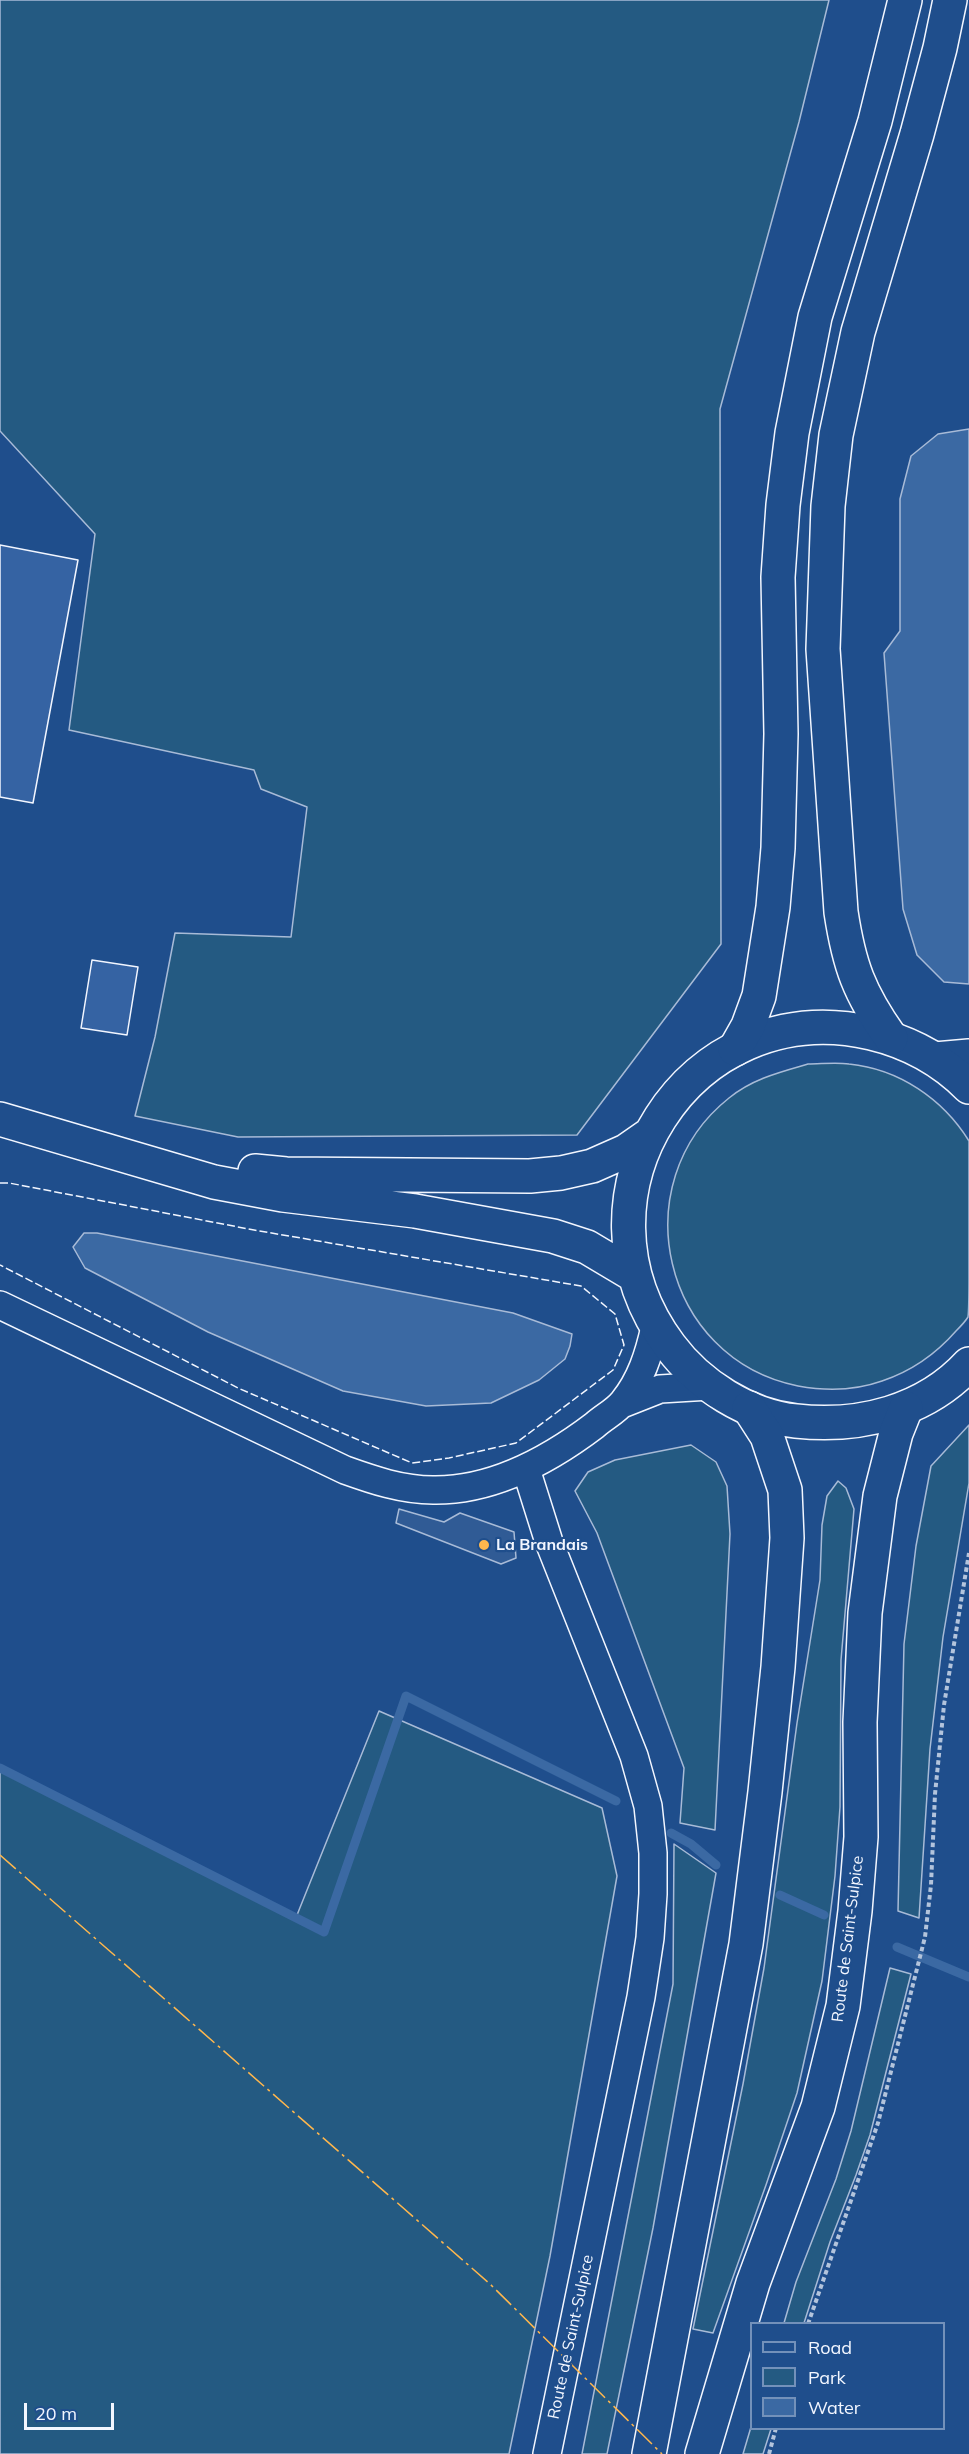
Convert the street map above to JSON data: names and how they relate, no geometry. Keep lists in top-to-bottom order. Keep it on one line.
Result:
{"streets":{"main road":["Route de Saint-Sulpice"]},"places":["La Brandais"],"legend":["Road","Park","Water"],"scale_bar":"20 m"}
